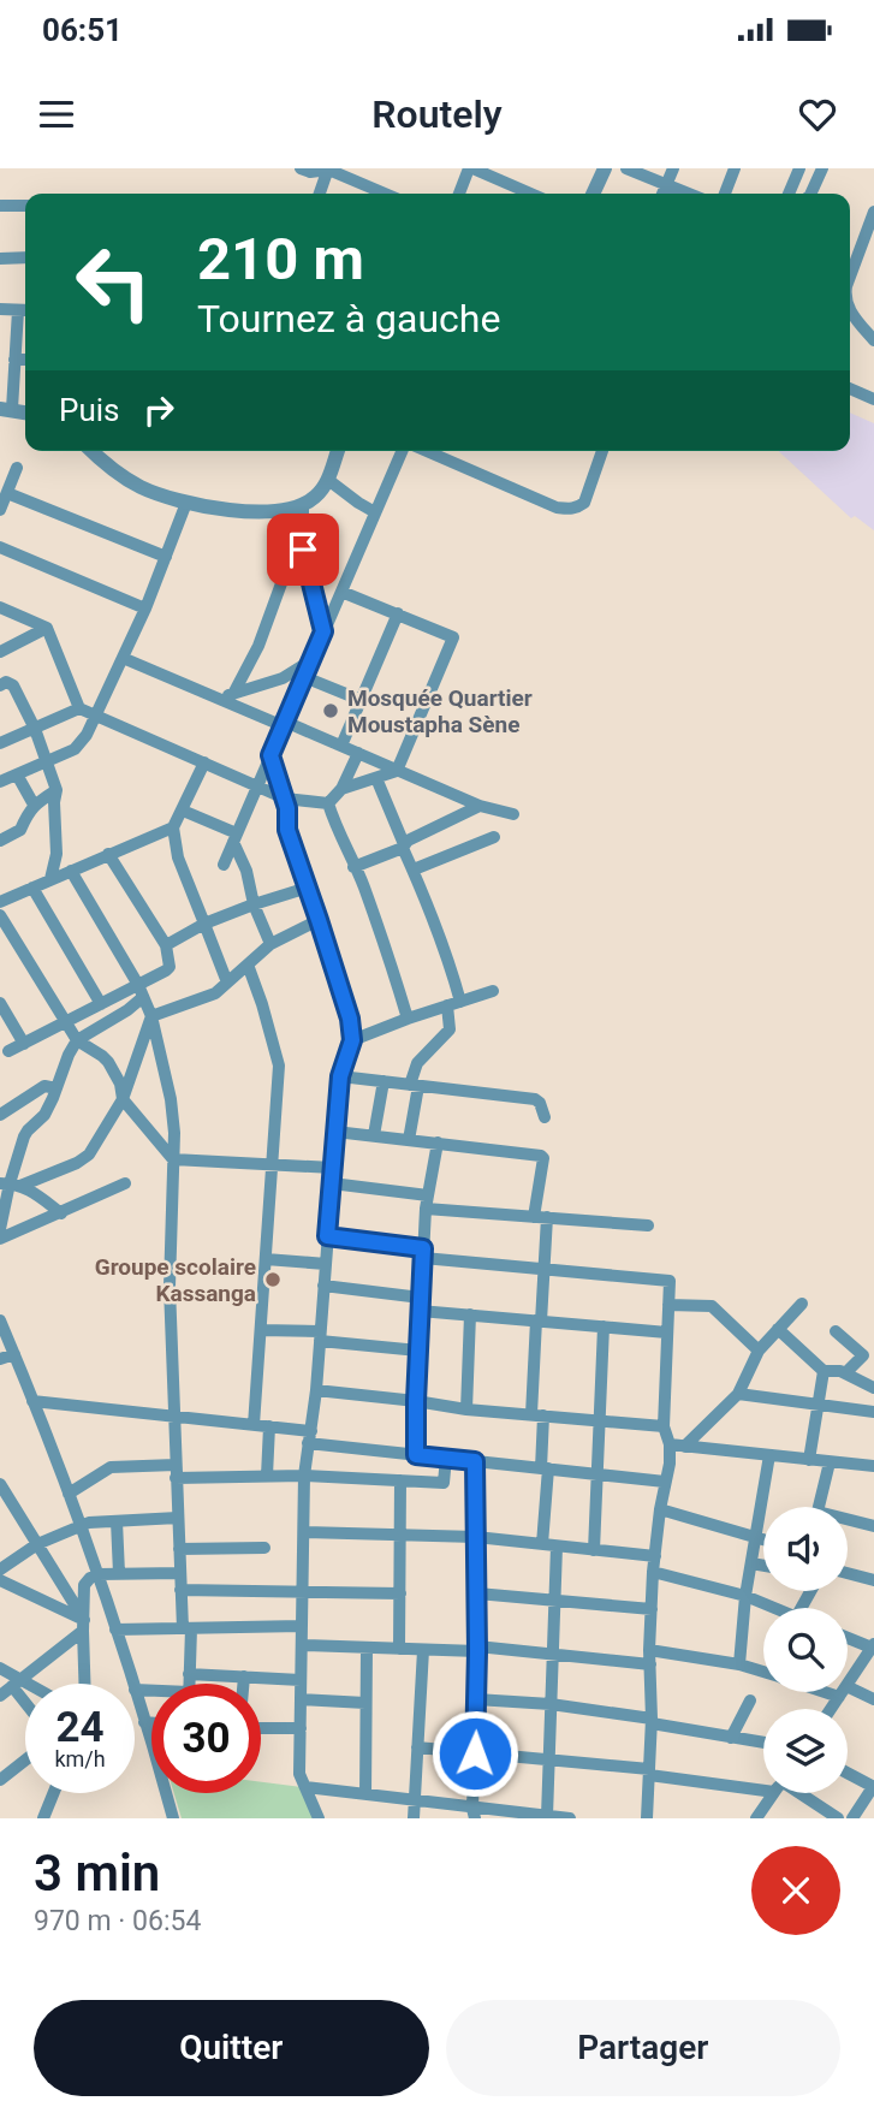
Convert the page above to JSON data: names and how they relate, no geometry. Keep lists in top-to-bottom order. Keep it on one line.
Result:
{"places":["Mosquée Quartier Moustapha Sène","Groupe scolaire Kassanga"],"page":{"status":"06:51","header":"Routely","turn":["210 m","Tournez à gauche"],"then":"Puis","speed":"24 km/h","limit":"30","heading":["3 min","970 m · 06:54"],"buttons":["Quitter","Partager"]}}
